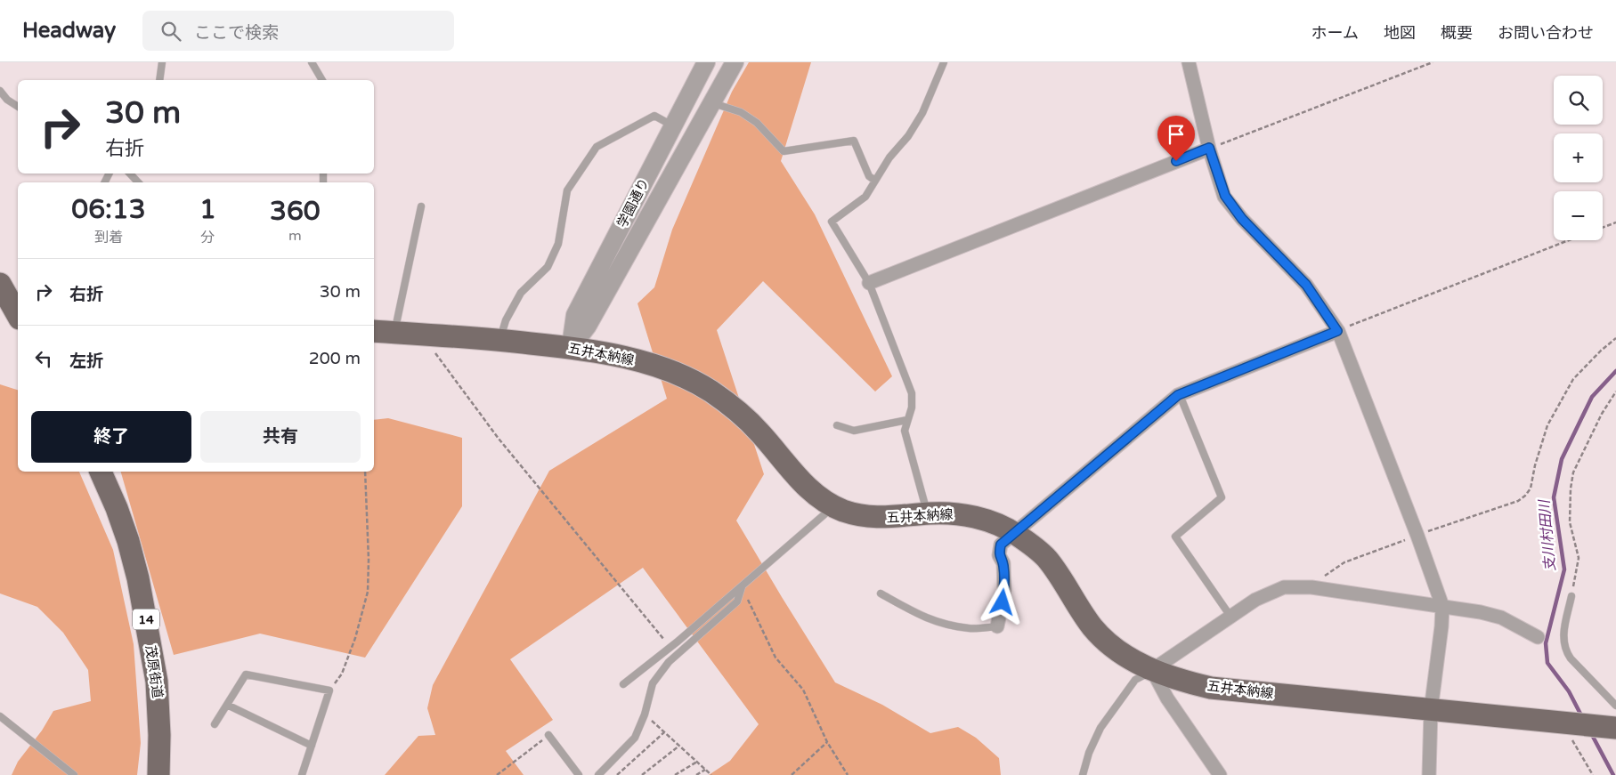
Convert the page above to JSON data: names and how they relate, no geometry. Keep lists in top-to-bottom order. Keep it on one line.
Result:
{"streets":{"main road":["五井本納線","14","茂原街道"],"street":["学園通り"]},"crossings":[["学園通り","五井本納線"]],"water":["支川村田川"],"page":{"header":"Headway","search":"ここで検索","nav":["ホーム","地図","概要","お問い合わせ"],"map_buttons":["+","−"],"turn":["30 m","右折"],"eta":["06:13","到着","1","分","360","m"],"list":[{"name":"右折","value":"30 m"},{"name":"左折","value":"200 m"}],"buttons":["終了","共有"]}}
